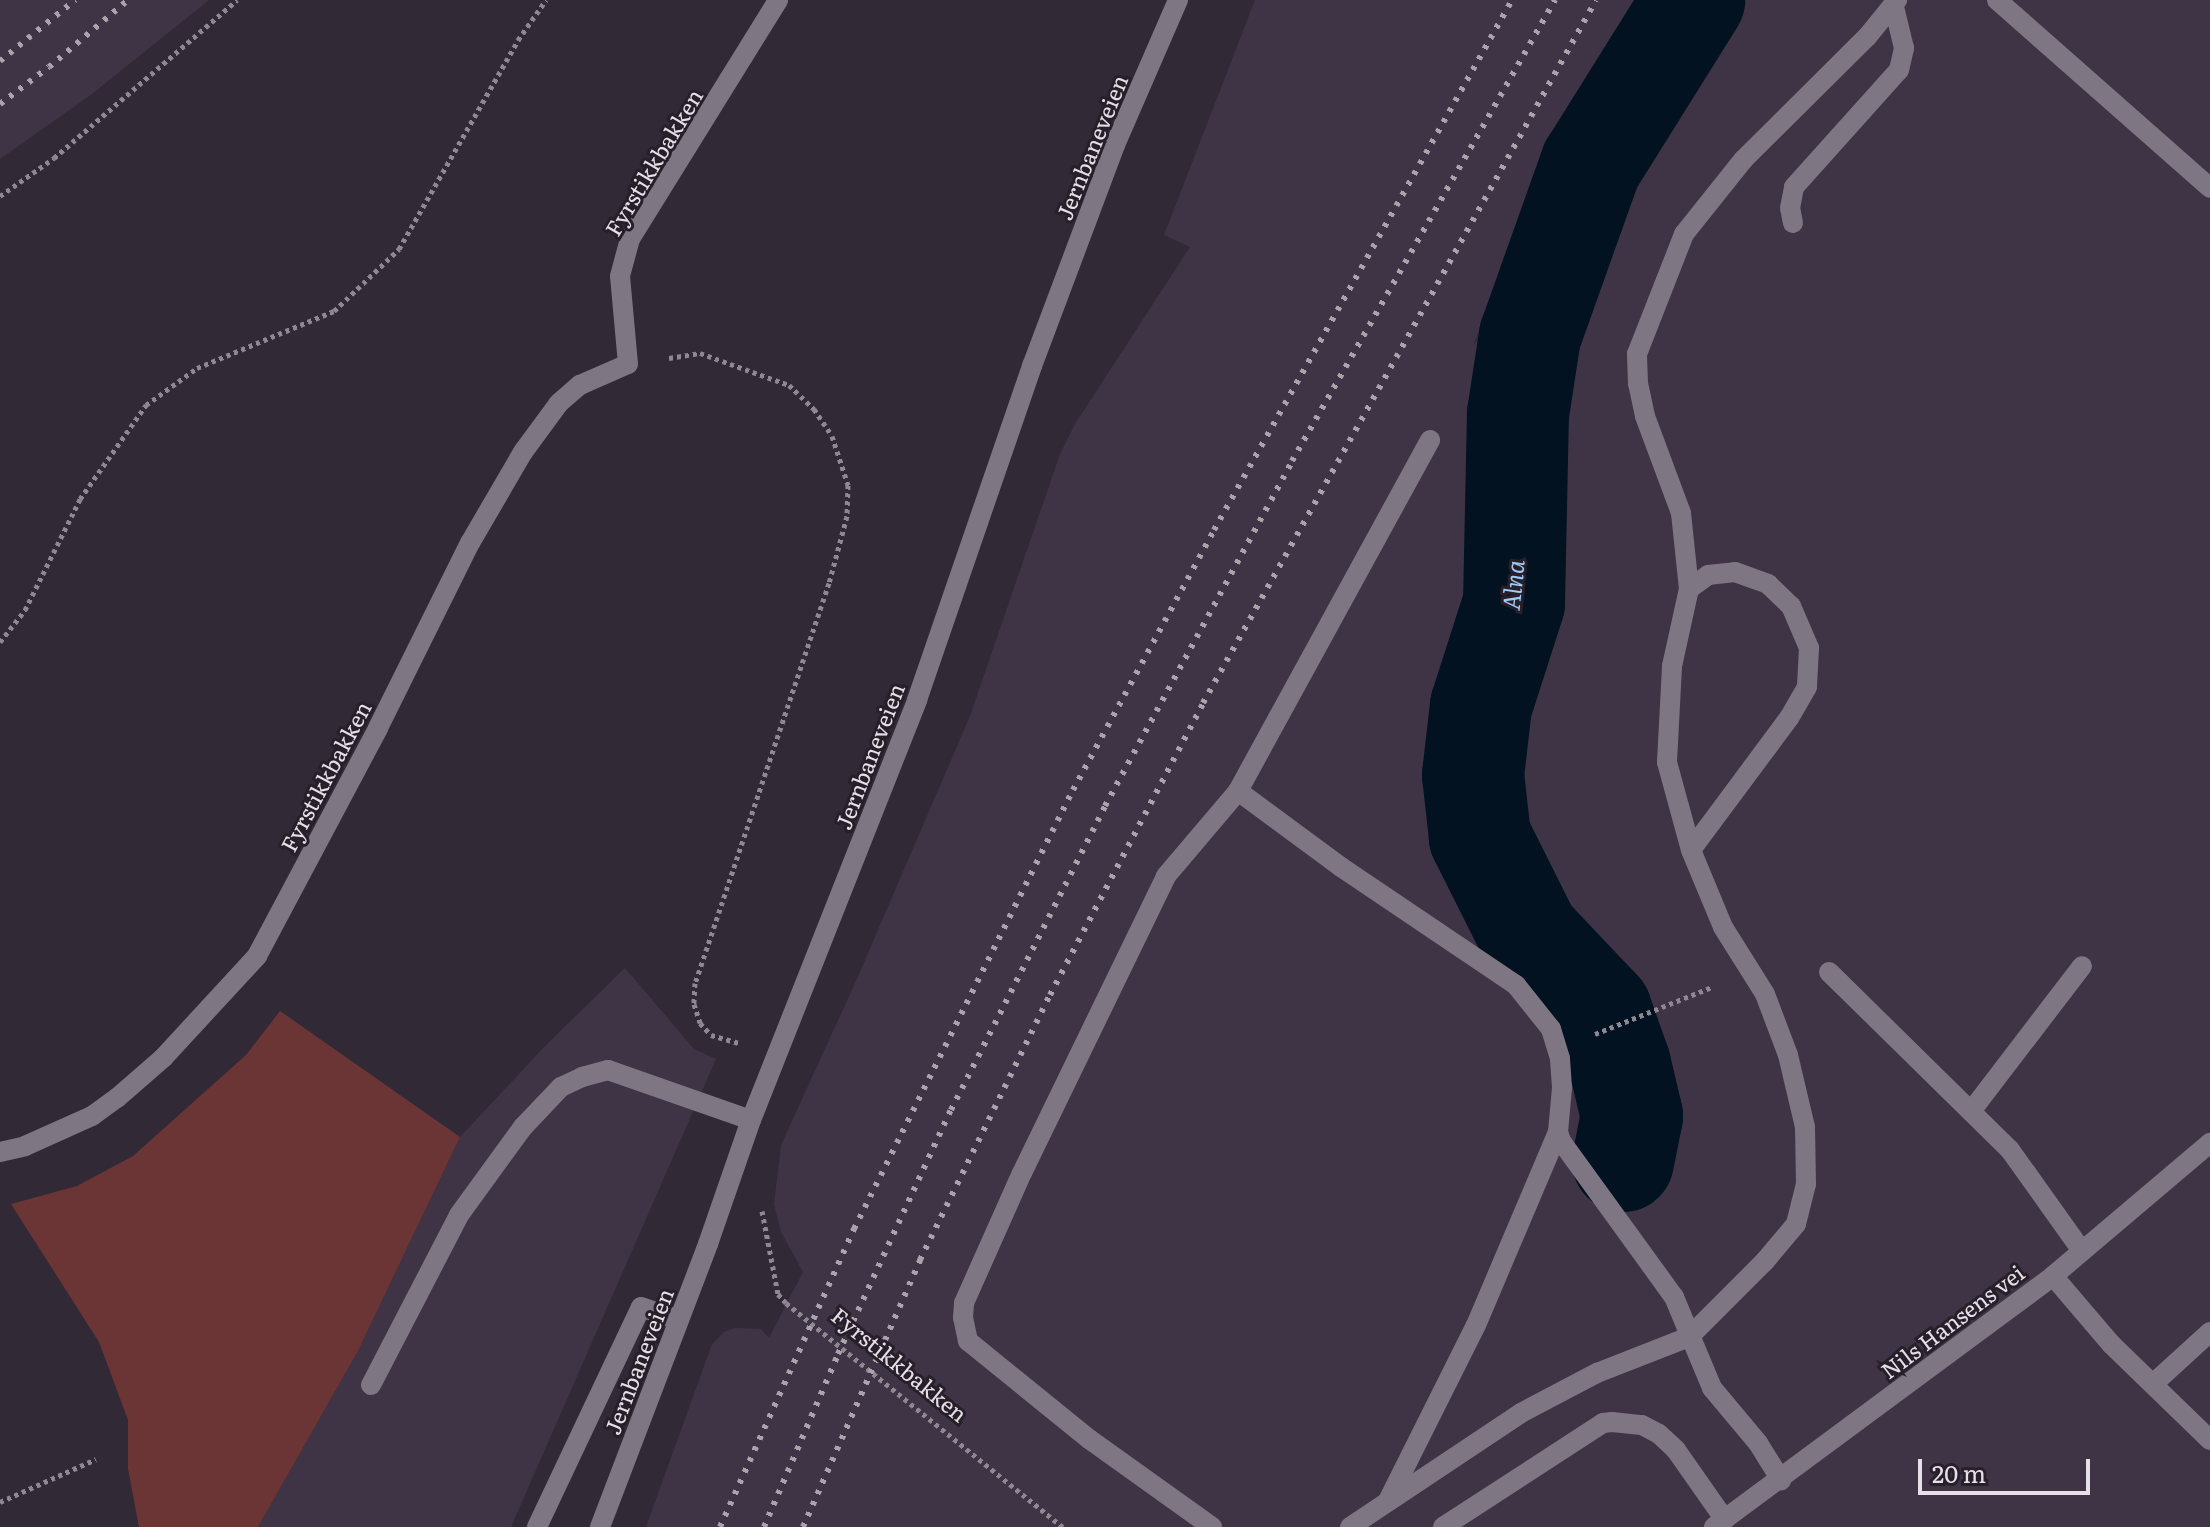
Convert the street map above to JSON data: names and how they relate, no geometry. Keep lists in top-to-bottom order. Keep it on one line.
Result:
{"streets":{"street":["Jernbaneveien","Fyrstikkbakken","Nils Hansens vei"]},"water":["Alna"],"scale_bar":"20 m"}
